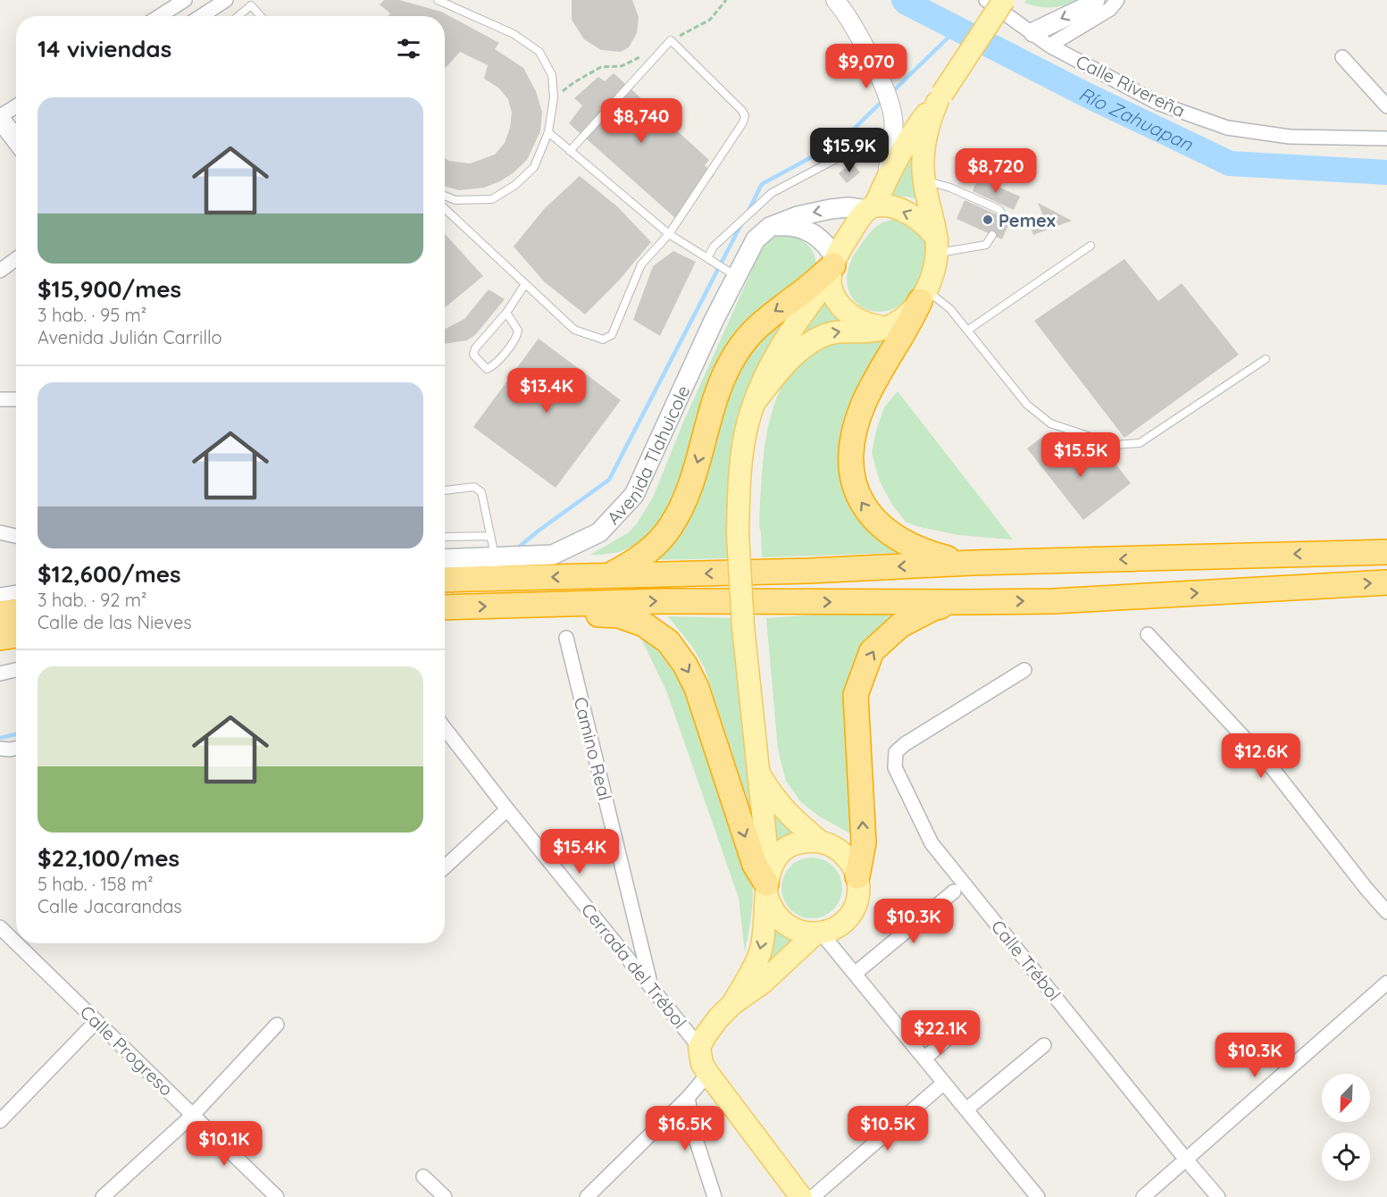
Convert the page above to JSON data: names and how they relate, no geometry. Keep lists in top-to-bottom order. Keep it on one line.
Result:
{"streets":{"main road":["Avenida Tlahuicole"],"street":["Calle Rivereña","Camino Real","Calle Trébol","Cerrada del Trébol","Calle Progreso"]},"crossings":[["Camino Real","Cerrada del Trébol"]],"water":["Río Zahuapan"],"places":["Pemex"],"north":"bottom left","page":{"heading":"14 viviendas","price":["$9,070","$8,740","$15.9K","$8,720","$13.4K","$15.5K","$12.6K","$15.4K","$10.3K","$22.1K","$10.3K","$16.5K","$10.5K","$10.1K"],"list":[{"name":"$15,900/mes","note":"3 hab. · 95 m² · Avenida Julián Carrillo"},{"name":"$12,600/mes","note":"3 hab. · 92 m² · Calle de las Nieves"},{"name":"$22,100/mes","note":"5 hab. · 158 m² · Calle Jacarandas"}]}}
